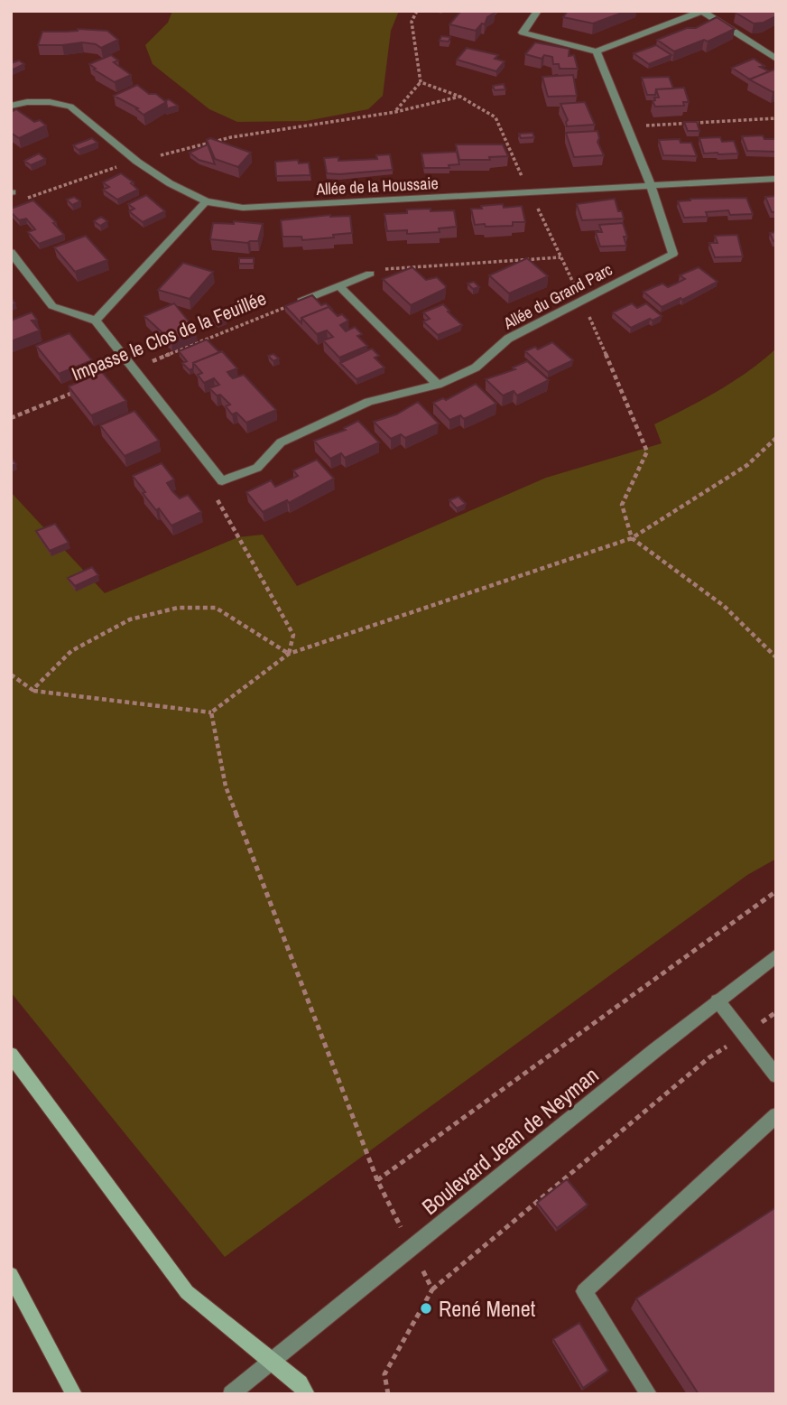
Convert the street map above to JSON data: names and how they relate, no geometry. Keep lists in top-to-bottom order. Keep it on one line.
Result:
{"streets":{"street":["Allée de la Houssaie","Allée du Grand Parc","Boulevard Jean de Neyman"],"path":["Impasse le Clos de la Feuillée"]},"crossings":[["Allée de la Houssaie","Allée du Grand Parc"]],"places":["René Menet"]}
